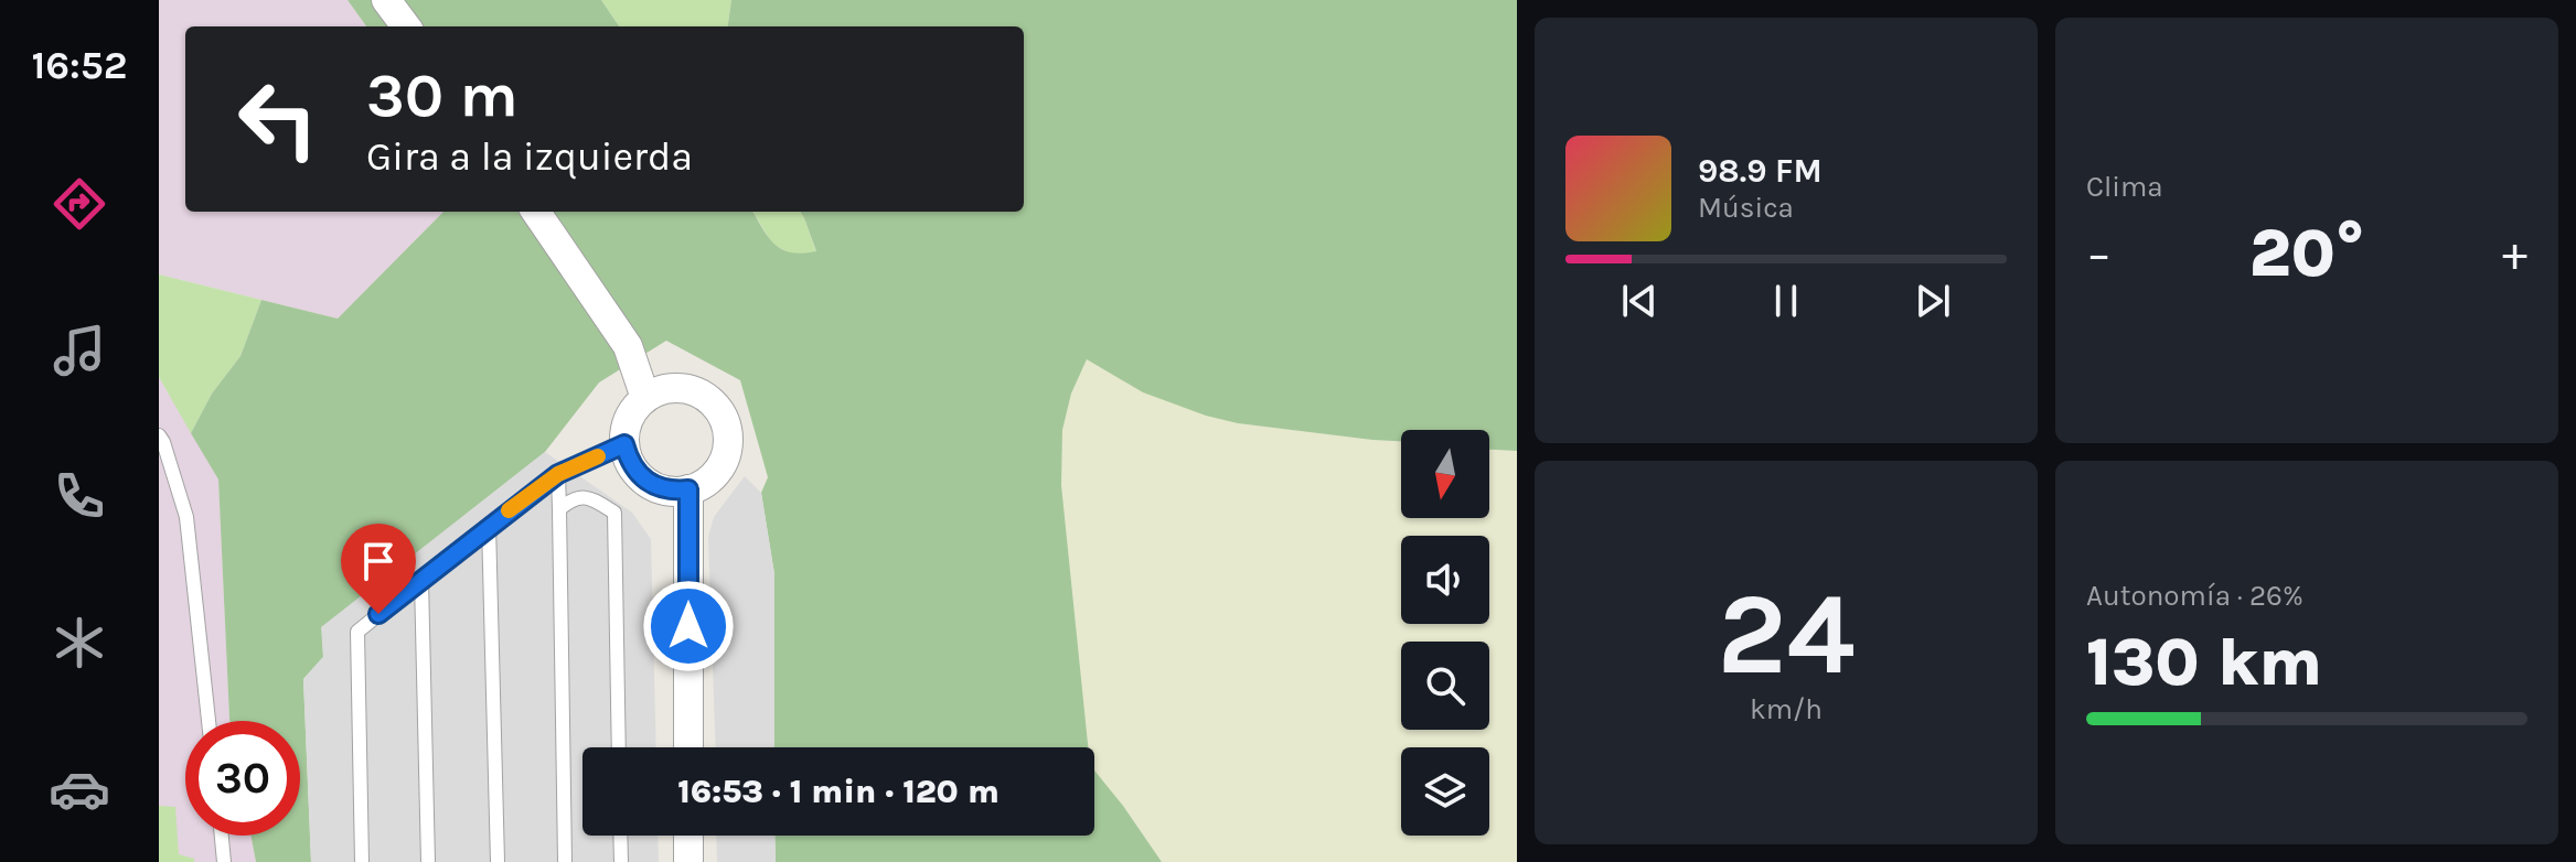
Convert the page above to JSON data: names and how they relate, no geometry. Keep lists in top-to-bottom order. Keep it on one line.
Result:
{"north":"bottom","page":{"tabs":"16:52","tile":["Clima",["24","km/h"],["Autonomía · 26%","130 km"]],"turn":["30 m","Gira a la izquierda"],"song":["98.9 FM","Música"],"heat":["−","20°","+"],"limit":"30","trip":"16:53 · 1 min · 120 m"}}
